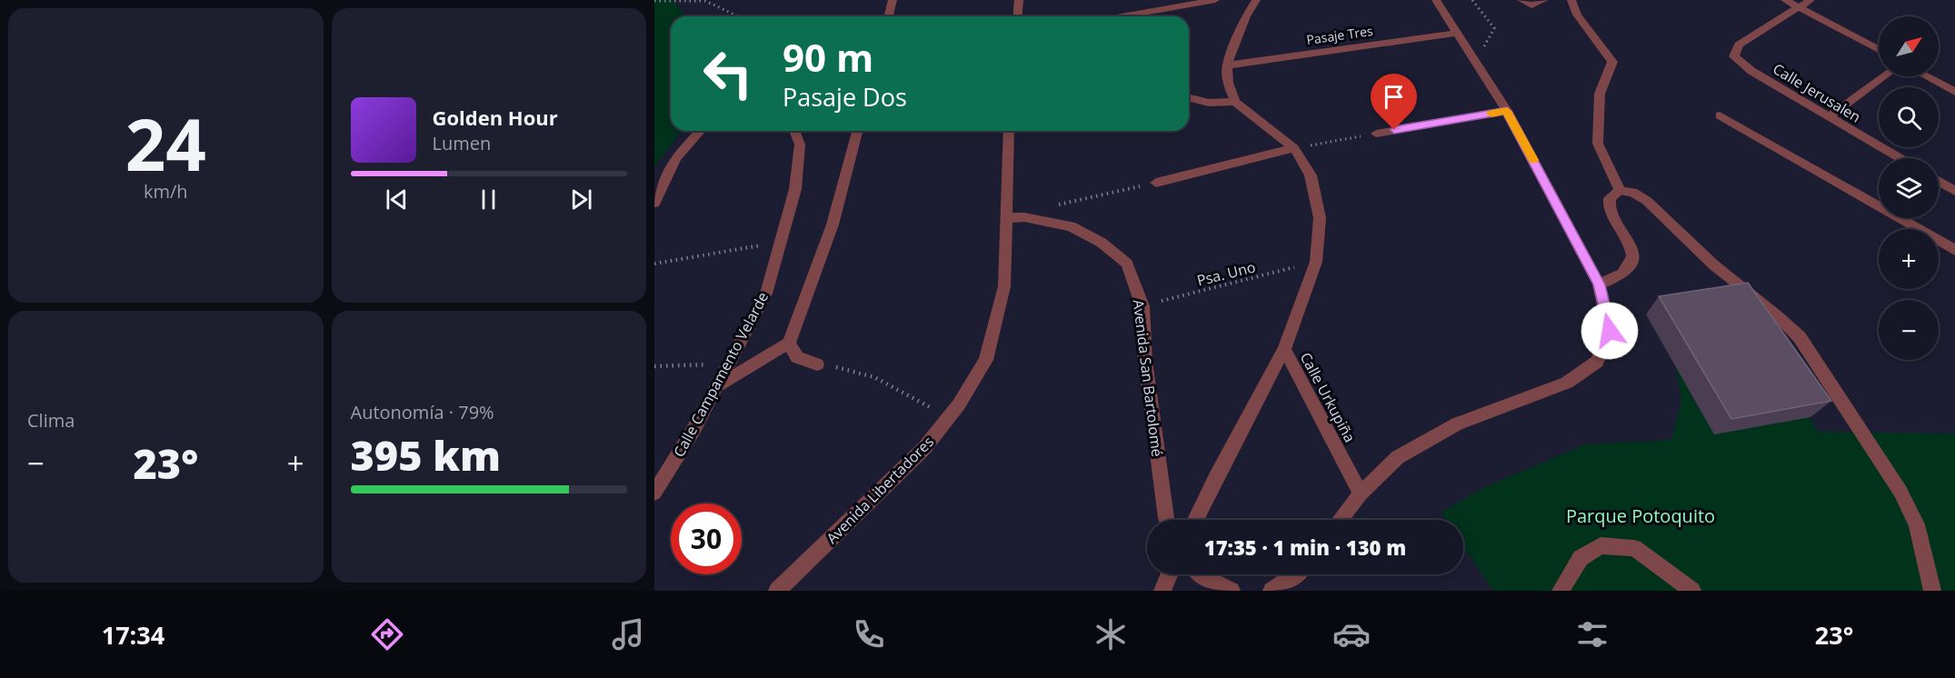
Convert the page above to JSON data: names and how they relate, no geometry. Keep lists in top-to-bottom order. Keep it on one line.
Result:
{"streets":{"street":["Pasaje Tres","Calle Jerusalen","Calle Campamento Velarde","Avenida San Bartolomé","Calle Urkupiña","Avenida Libertadores"],"path":["Psa. Uno"]},"crossings":[["Psa. Uno","Avenida San Bartolomé"],["Psa. Uno","Calle Urkupiña"],["Avenida San Bartolomé","Avenida Libertadores"]],"parks":["Parque Potoquito"],"north":"top right","page":{"tile":[["24","km/h"],"Clima",["Autonomía · 79%","395 km"]],"map_buttons":["+","−"],"turn":["90 m","Pasaje Dos"],"song":["Golden Hour","Lumen"],"heat":["−","23°","+"],"limit":"30","trip":"17:35 · 1 min · 130 m","tabs":["17:34","23°"]}}
